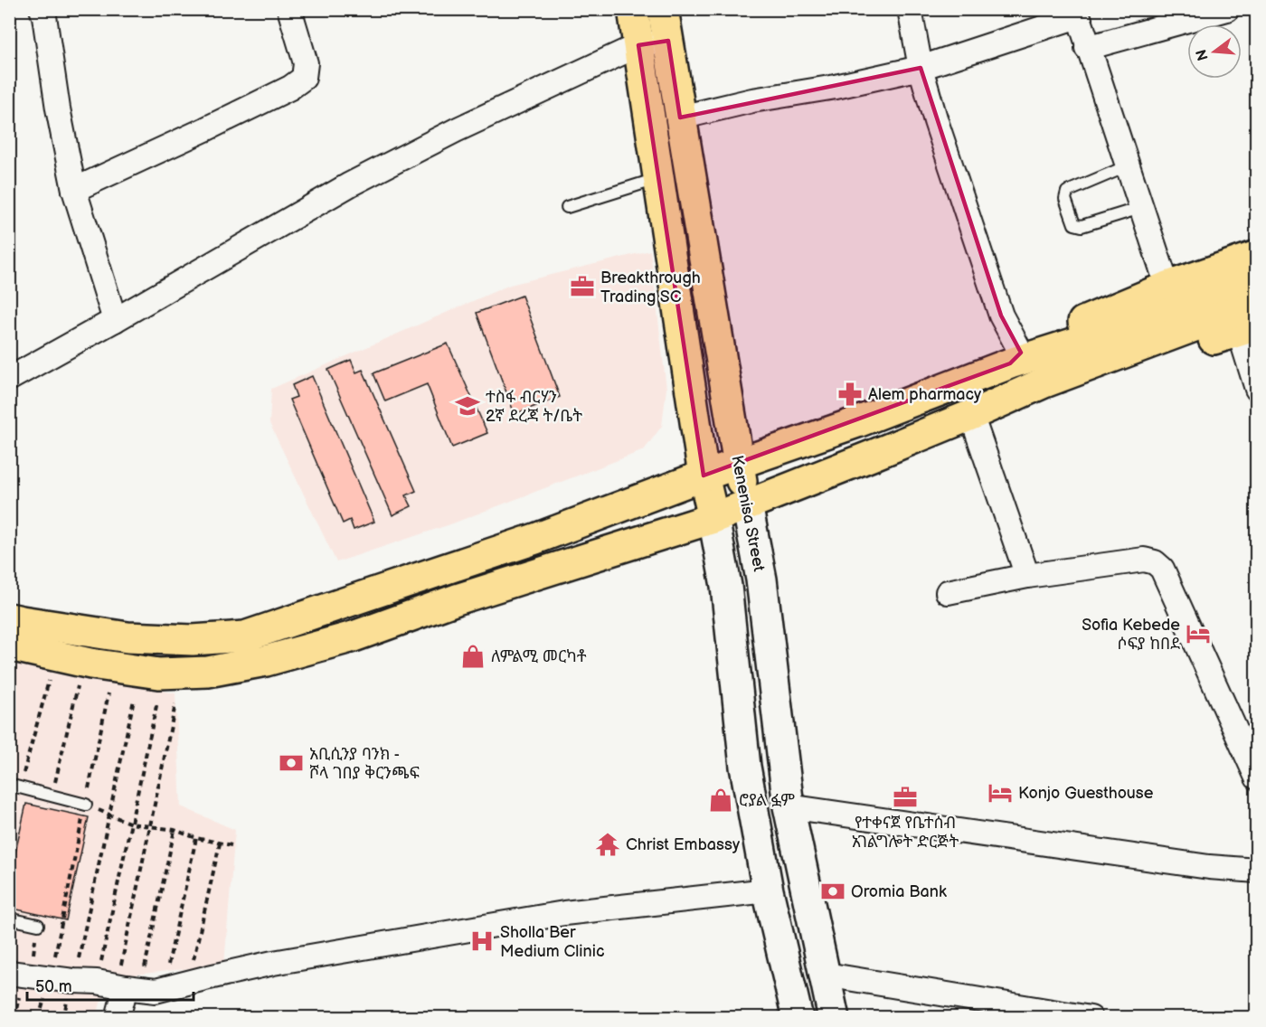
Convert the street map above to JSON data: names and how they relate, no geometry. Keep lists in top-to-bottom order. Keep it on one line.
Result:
{"streets":{"main road":["Kenenisa Street"]},"places":{"office":["Breakthrough Trading SC","የተቀናጀ የቤተሰብ አገልግሎት ድርጅት"],"pharmacy":["Alem pharmacy"],"school or university":["ተስፋ ብርሃን 2ኛ ደረጃ ት/ቤት"],"hotel":["Sofia Kebede ሶፍያ ከበደ","Konjo Guesthouse"],"shop":["ለምልሚ መርካቶ","ሮያል ፏም"],"bank":["አቢሲንያ ባንክ - ሾላ ገበያ ቅርንጫፍ","Oromia Bank"],"temple":["Christ Embassy"],"hospital":["Sholla Ber Medium Clinic"]},"scale_bar":"50 m","north":"left"}
